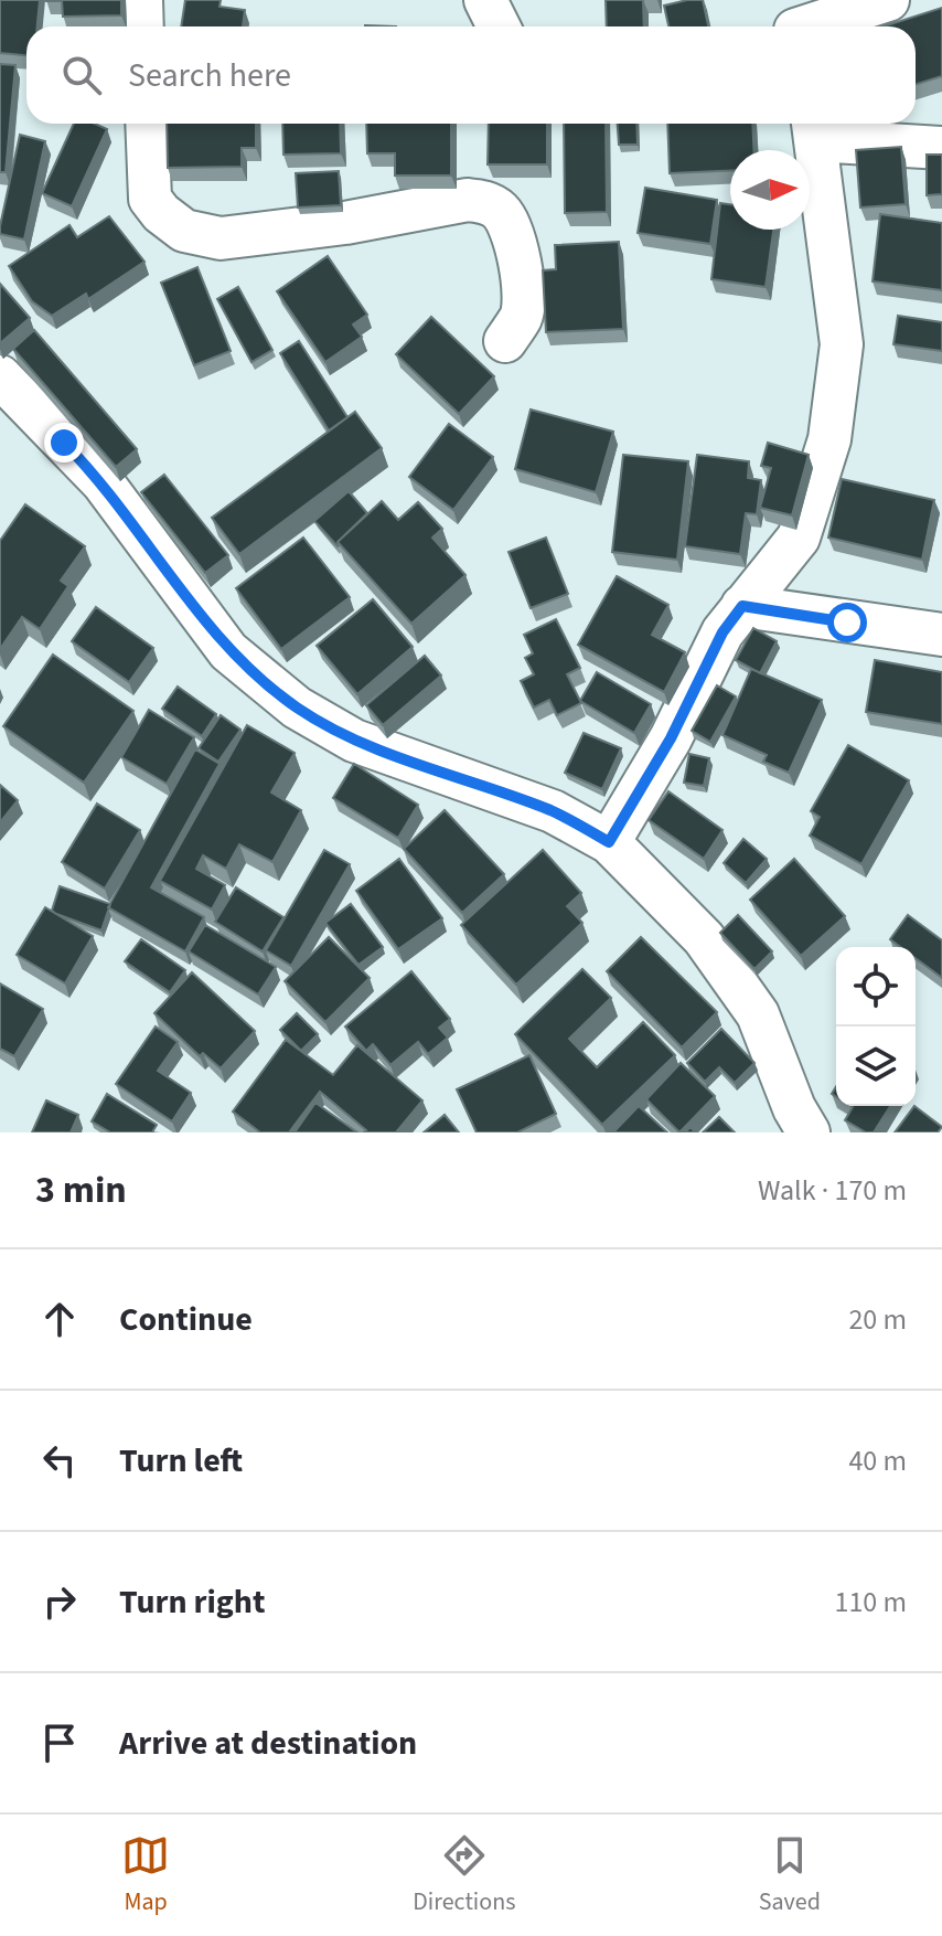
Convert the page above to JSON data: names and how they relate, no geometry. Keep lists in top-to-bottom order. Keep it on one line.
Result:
{"north":"right","page":{"search":"Search here","heading":["3 min","Walk · 170 m"],"list":[["Continue","20 m"],["Turn left","40 m"],["Turn right","110 m"],"Arrive at destination"],"nav":["Map","Directions","Saved"]}}
